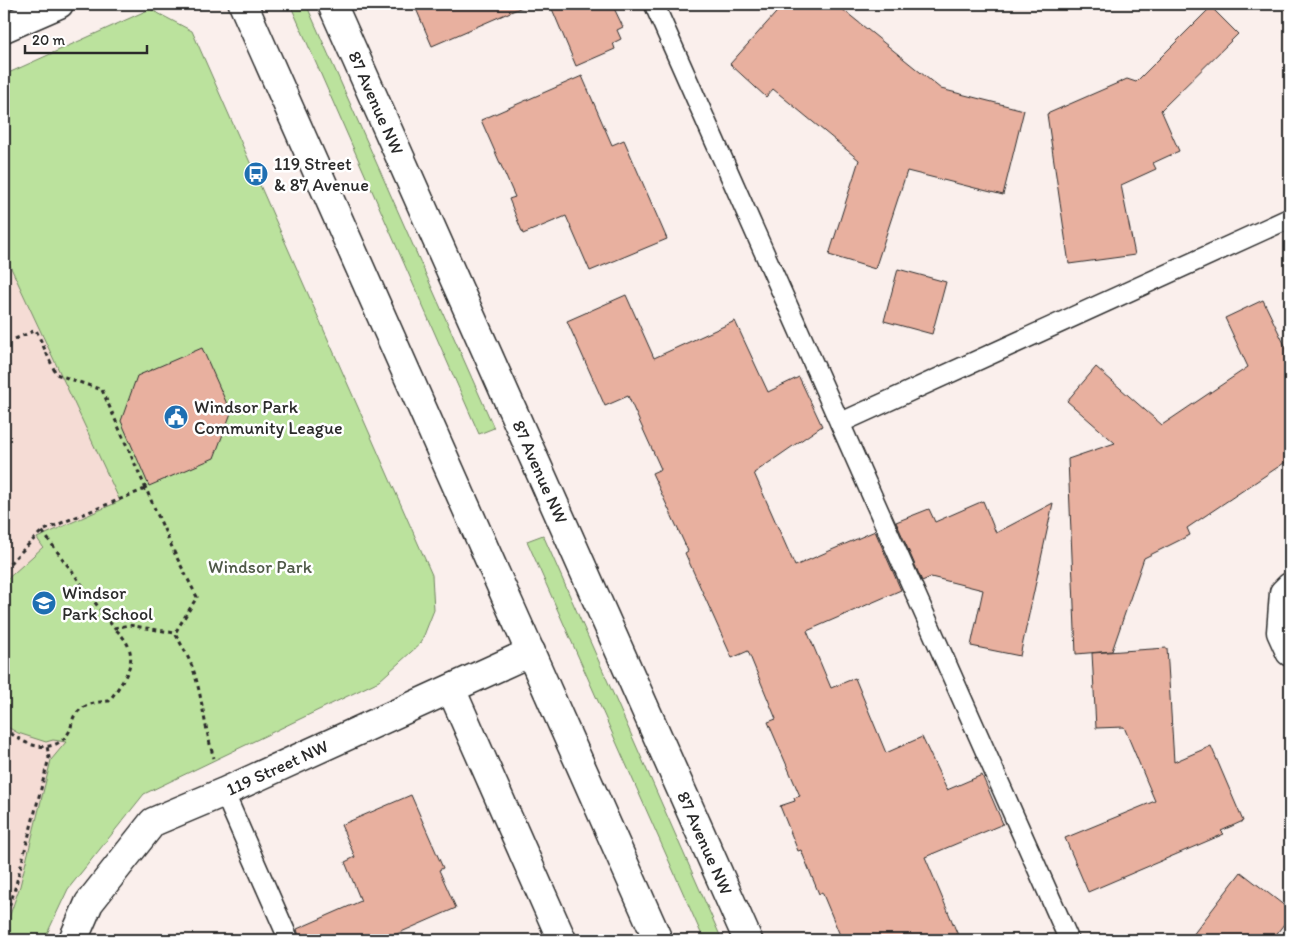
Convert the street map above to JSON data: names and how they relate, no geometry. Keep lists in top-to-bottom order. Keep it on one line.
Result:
{"streets":{"street":["87 Avenue NW","119 Street NW"]},"parks":["Windsor Park"],"places":{"bus stop":["119 Street & 87 Avenue"],"public building":["Windsor Park Community League"],"school or university":["Windsor Park School"]},"scale_bar":"20 m"}
